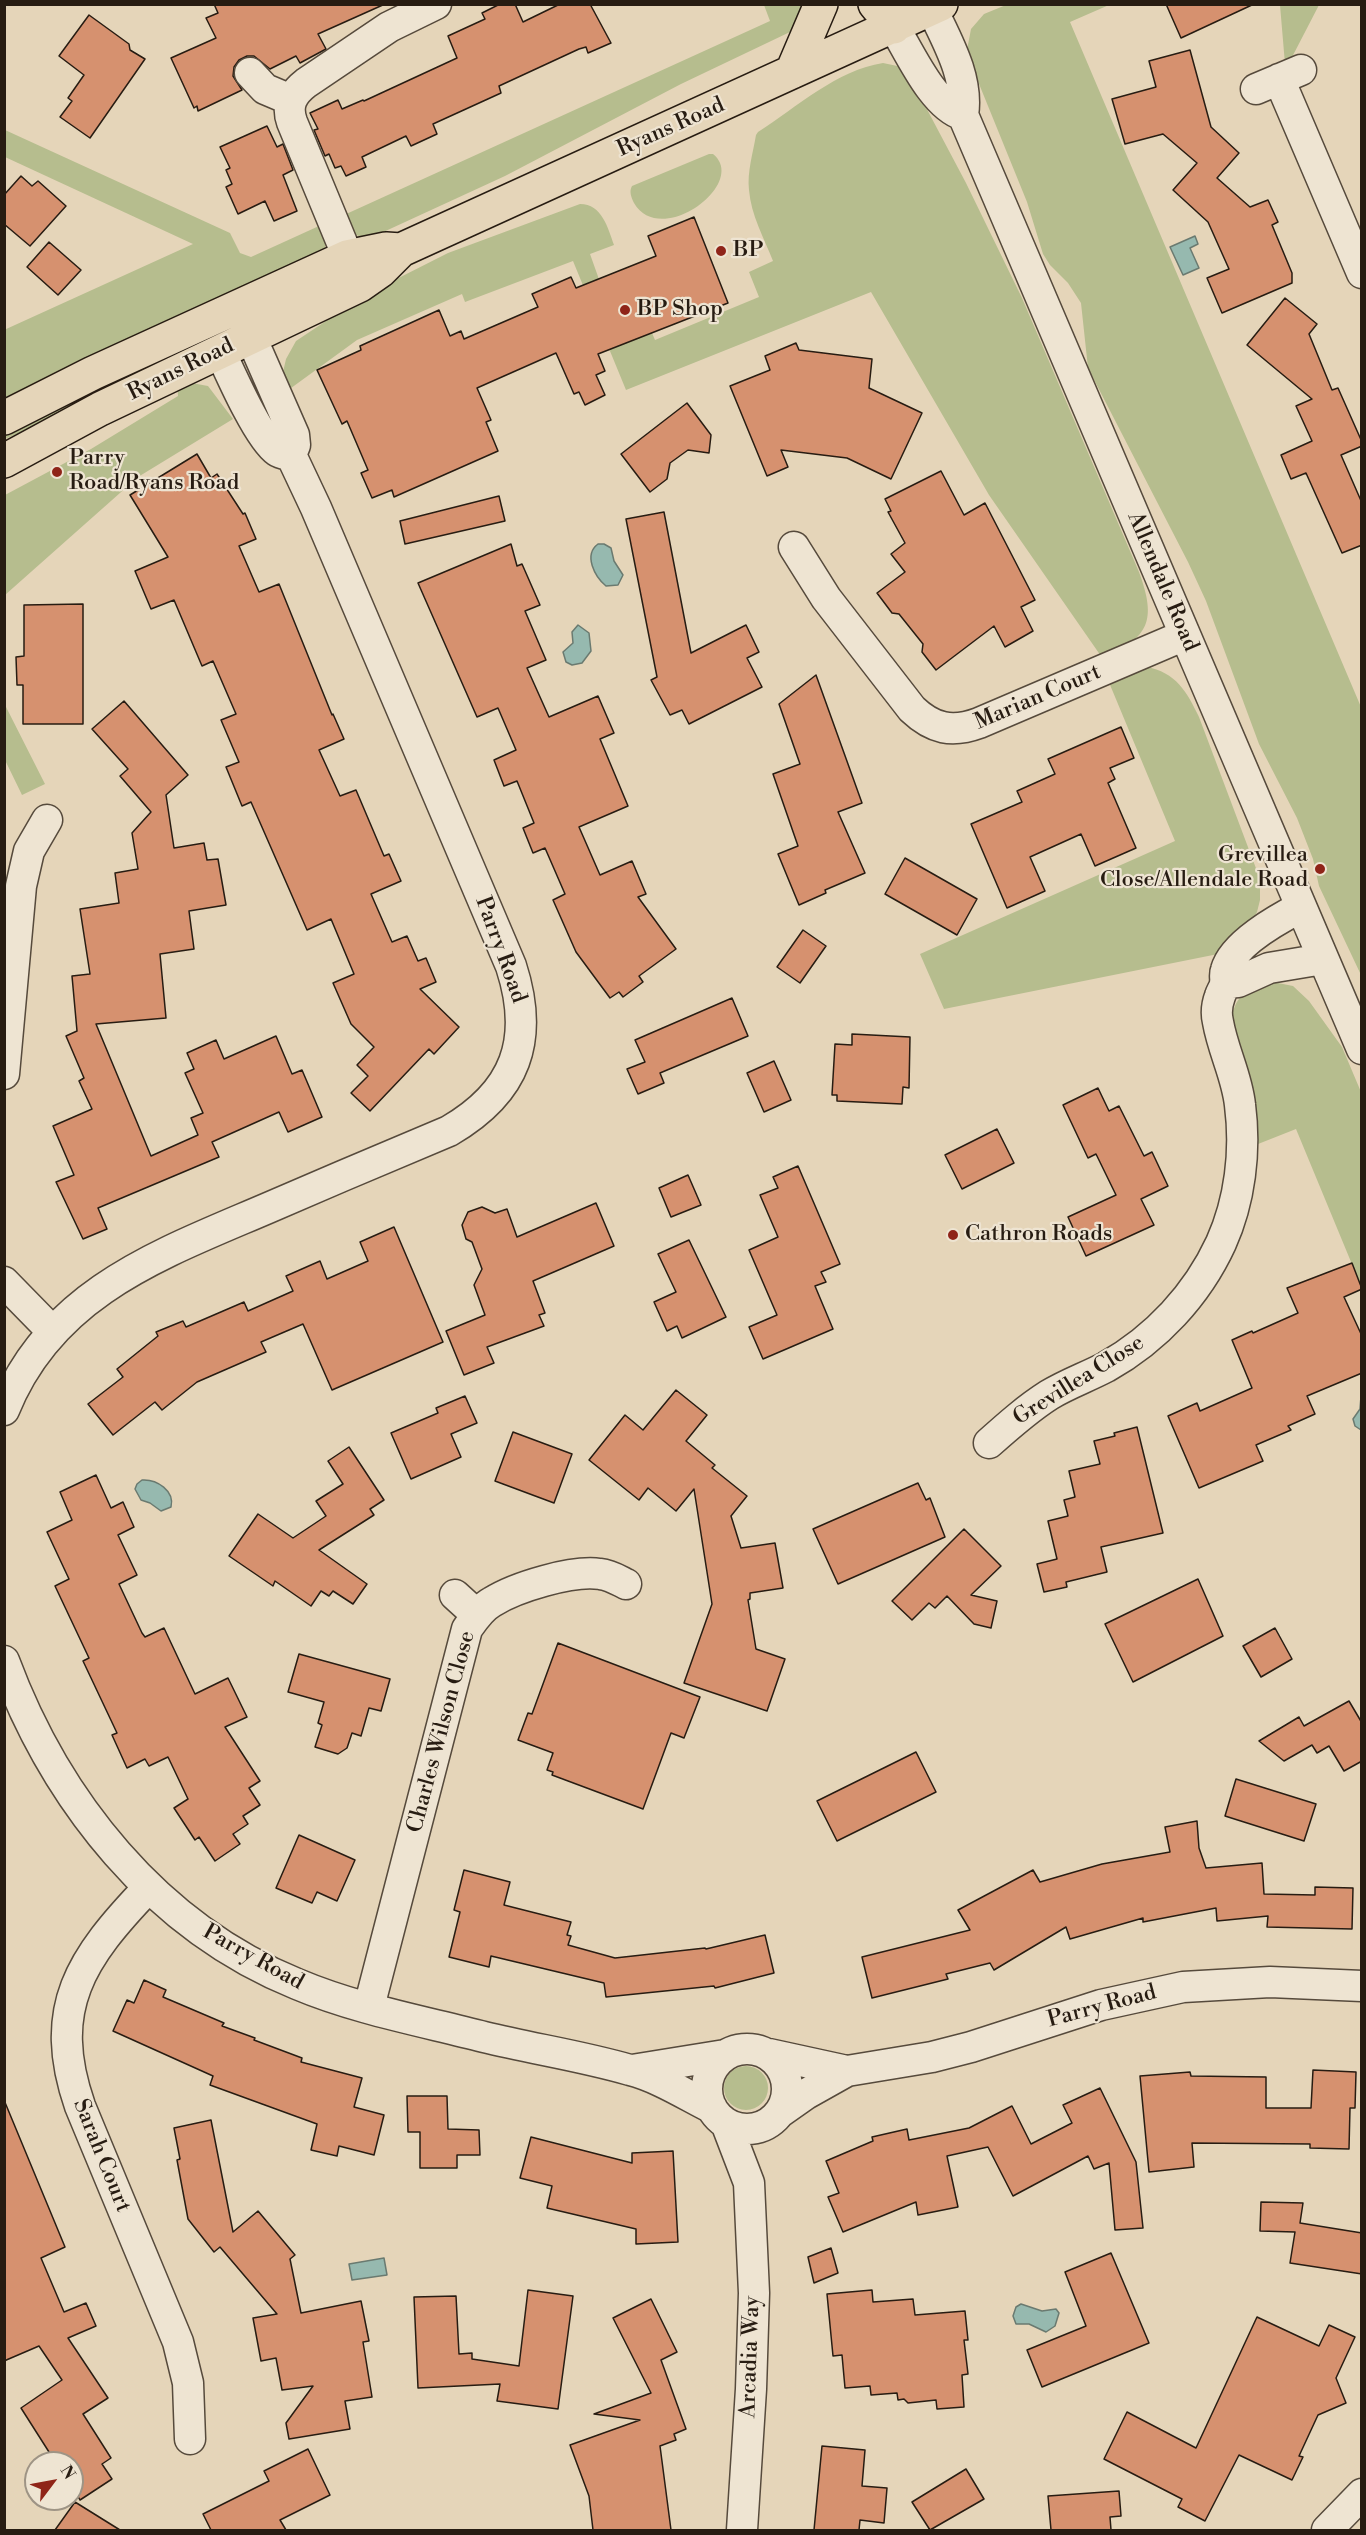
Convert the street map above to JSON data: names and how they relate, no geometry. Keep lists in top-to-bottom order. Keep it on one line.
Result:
{"streets":{"main road":["Ryans Road","Parry Road"],"street":["Allendale Road","Marian Court","Grevillea Close","Charles Wilson Close","Sarah Court","Arcadia Way"]},"crossings":[["Ryans Road","Allendale Road"],["Ryans Road","Parry Road"],["Allendale Road","Marian Court"],["Allendale Road","Grevillea Close"],["Parry Road","Charles Wilson Close"],["Parry Road","Sarah Court"],["Parry Road","Arcadia Way"]],"places":["BP","BP Shop","Parry Road/Ryans Road","Grevillea Close/Allendale Road","Cathron Roads"],"north":"top right"}
